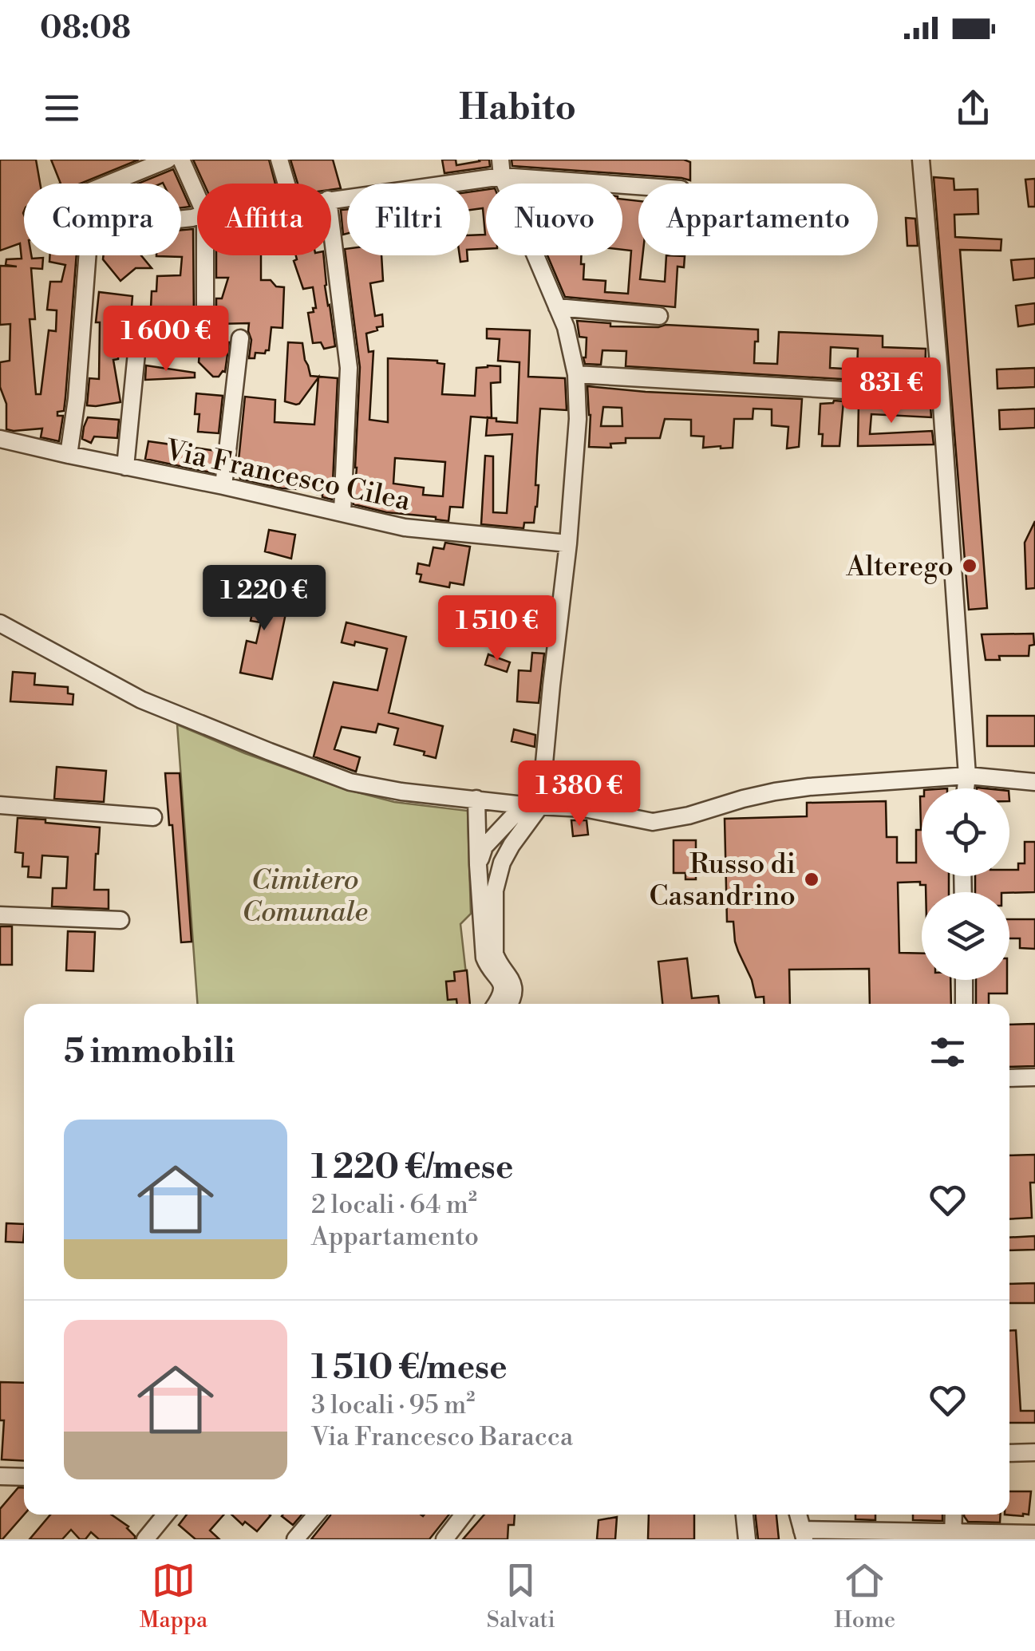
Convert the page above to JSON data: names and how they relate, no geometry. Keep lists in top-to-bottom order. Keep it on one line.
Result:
{"streets":{"street":["Via Francesco Cilea"]},"parks":["Cimitero Comunale"],"places":["Alterego","Russo di Casandrino"],"page":{"status":"08:08","header":"Habito","chip":["Compra","Affitta","Filtri","Nuovo","Appartamento"],"price":["1 600 €","831 €","1 220 €","1 510 €","1 380 €"],"heading":"5 immobili","list":[{"name":"1 220 €/mese","note":"2 locali · 64 m² · Appartamento"},{"name":"1 510 €/mese","note":"3 locali · 95 m² · Via Francesco Baracca"}],"tabs":["Mappa","Salvati","Home"]}}
